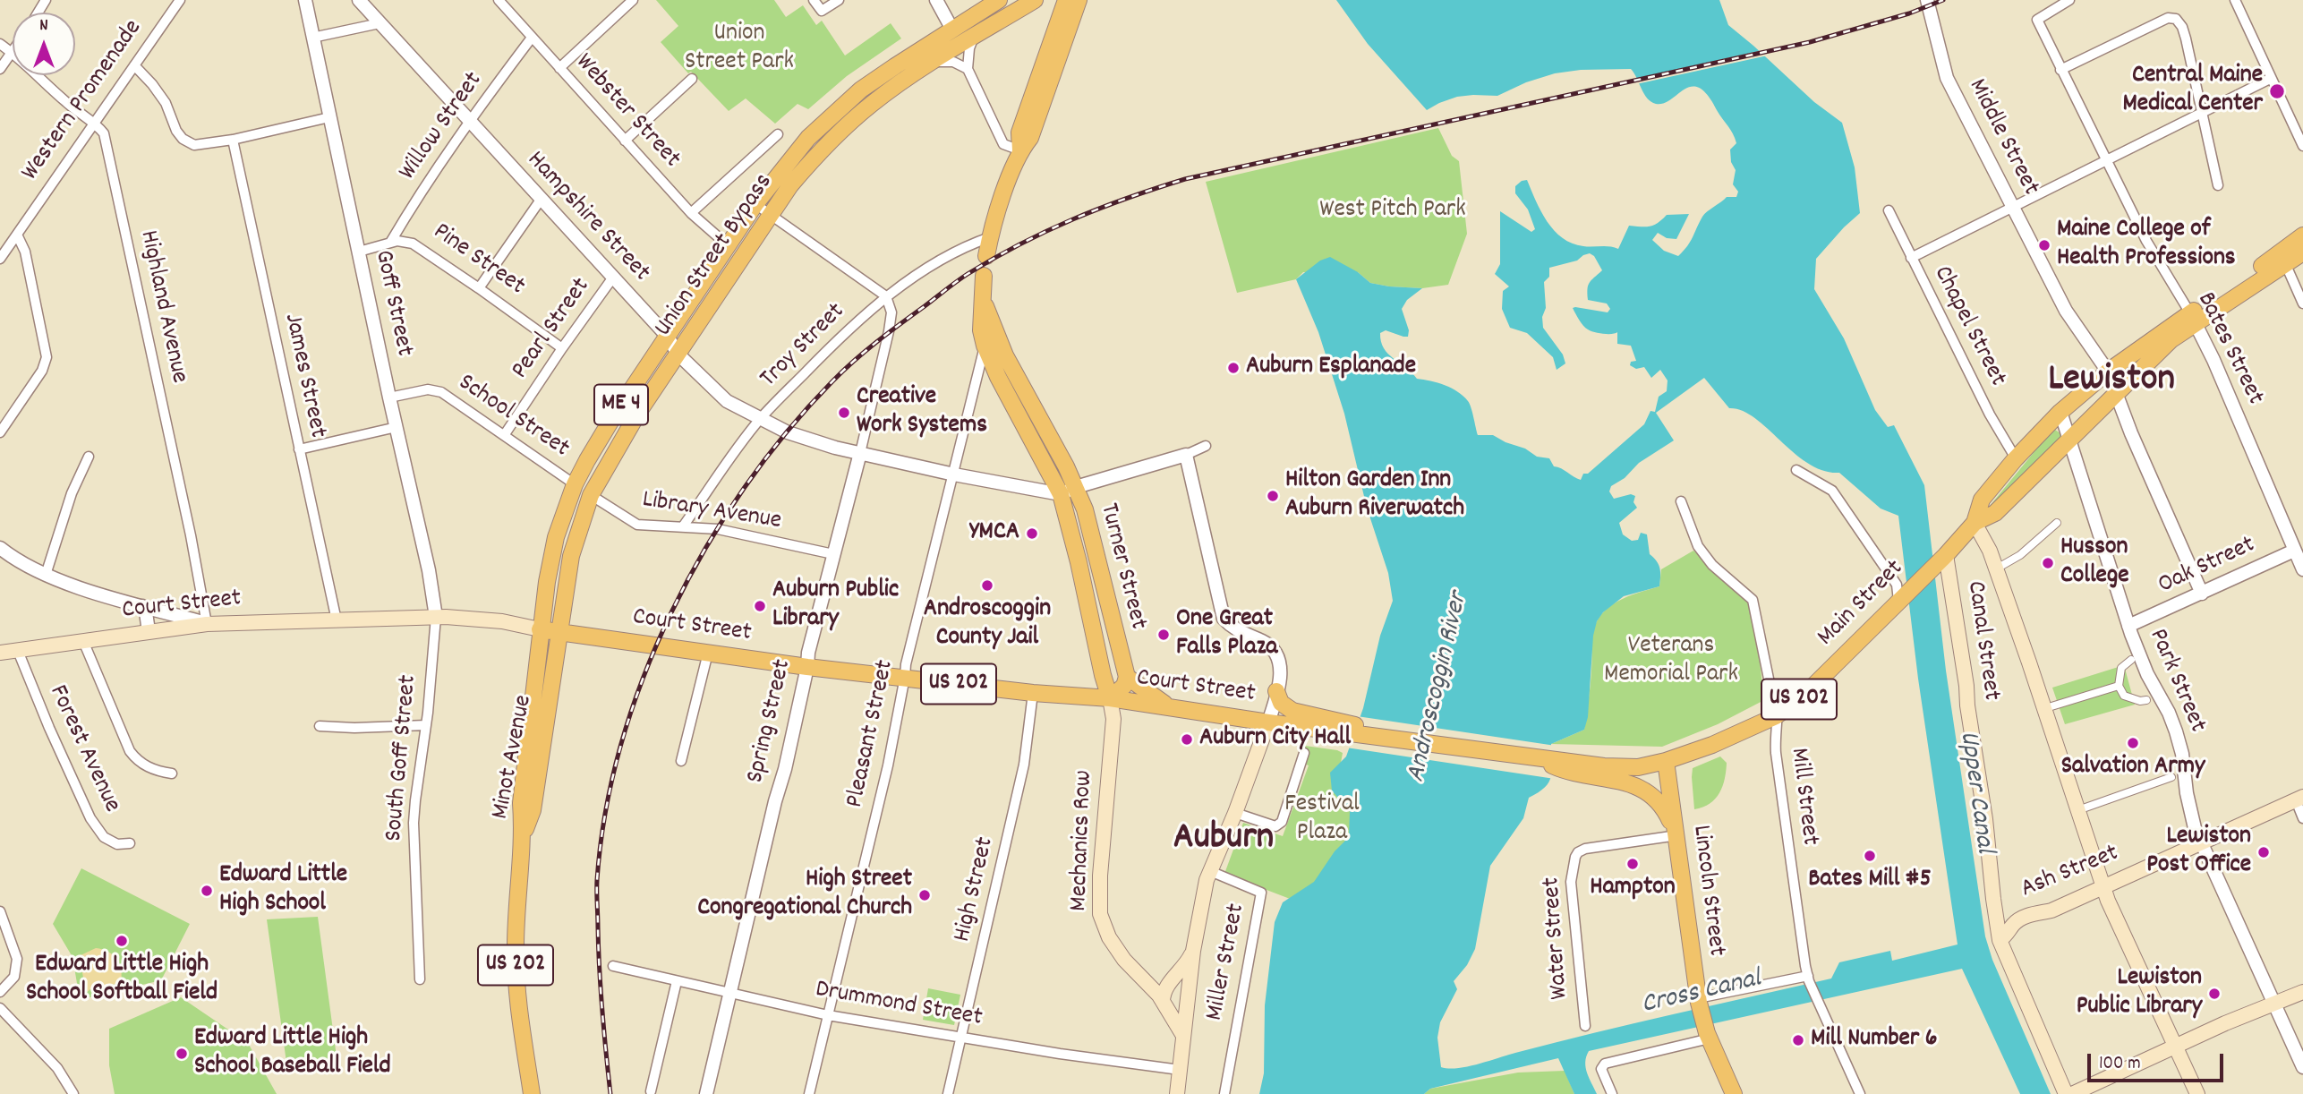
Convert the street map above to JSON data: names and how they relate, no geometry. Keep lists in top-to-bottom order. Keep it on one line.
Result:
{"streets":{"highway":["Union Street Bypass","ME 4","Turner Street","Main Street","Court Street","US 202","Minot Avenue","Lincoln Street"],"main road":["Canal Street","Mechanics Row","Ash Street"],"street":["Western Promenade","Webster Street","Willow Street","Middle Street","Hampshire Street","Pine Street","Goff Street","Highland Avenue","Chapel Street","Pearl Street","Troy Street","Bates Street","James Street","School Street","Library Avenue","Oak Street","Park Street","Spring Street","Pleasant Street","Forest Avenue","South Goff Street","Mill Street","High Street","Water Street","Miller Street","Drummond Street"]},"crossings":[["Western Promenade","Highland Avenue"],["Webster Street","Willow Street"],["Webster Street","Union Street Bypass"],["Willow Street","Hampshire Street"],["Willow Street","Pine Street"],["Middle Street","Oak Street"],["Middle Street","Main Street"],["Hampshire Street","Union Street Bypass"],["Hampshire Street","Pearl Street"],["Hampshire Street","Troy Street"],["Hampshire Street","Turner Street"],["Hampshire Street","Spring Street"],["Hampshire Street","Pleasant Street"],["Union Street Bypass","School Street"],["Union Street Bypass","Library Avenue"],["Union Street Bypass","Court Street"],["Union Street Bypass","Minot Avenue"],["Pine Street","Goff Street"],["Pine Street","Pearl Street"],["Goff Street","School Street"],["Goff Street","Court Street"],["Goff Street","South Goff Street"],["Highland Avenue","Court Street"],["Chapel Street","Main Street"],["Pearl Street","School Street"],["Troy Street","Library Avenue"],["Troy Street","Spring Street"],["Bates Street","Oak Street"],["Bates Street","Main Street"],["James Street","Court Street"],["Library Avenue","Spring Street"],["Turner Street","Court Street"],["Turner Street","Pleasant Street"],["Turner Street","Mechanics Row"],["Oak Street","Park Street"],["Main Street","Court Street"],["Main Street","Canal Street"],["Main Street","Park Street"],["Main Street","Mill Street"],["Main Street","Lincoln Street"],["Court Street","Spring Street"],["Court Street","Pleasant Street"],["Court Street","Forest Avenue"],["Court Street","Minot Avenue"],["Court Street","South Goff Street"],["Court Street","Mechanics Row"],["Court Street","High Street"],["Canal Street","Ash Street"],["Park Street","Ash Street"],["US 202","Minot Avenue"],["Spring Street","Drummond Street"],["Pleasant Street","Drummond Street"],["High Street","Drummond Street"],["Lincoln Street","Water Street"]],"districts":["Lewiston","Auburn"],"water":["Androscoggin River","Upper Canal","Cross Canal"],"parks":["Union Street Park","West Pitch Park","Veterans Memorial Park","Festival Plaza"],"places":["Central Maine Medical Center","Maine College of Health Professions","Auburn Esplanade","Creative Work Systems","Hilton Garden Inn Auburn Riverwatch","YMCA","Husson College","Androscoggin County Jail","Auburn Public Library","One Great Falls Plaza","Auburn City Hall","Salvation Army","Lewiston Post Office","Bates Mill #5","Hampton","Edward Little High School","High Street Congregational Church","Edward Little High School Softball Field","Lewiston Public Library","Mill Number 6","Edward Little High School Baseball Field"],"scale_bar":"100 m","north":"top"}
